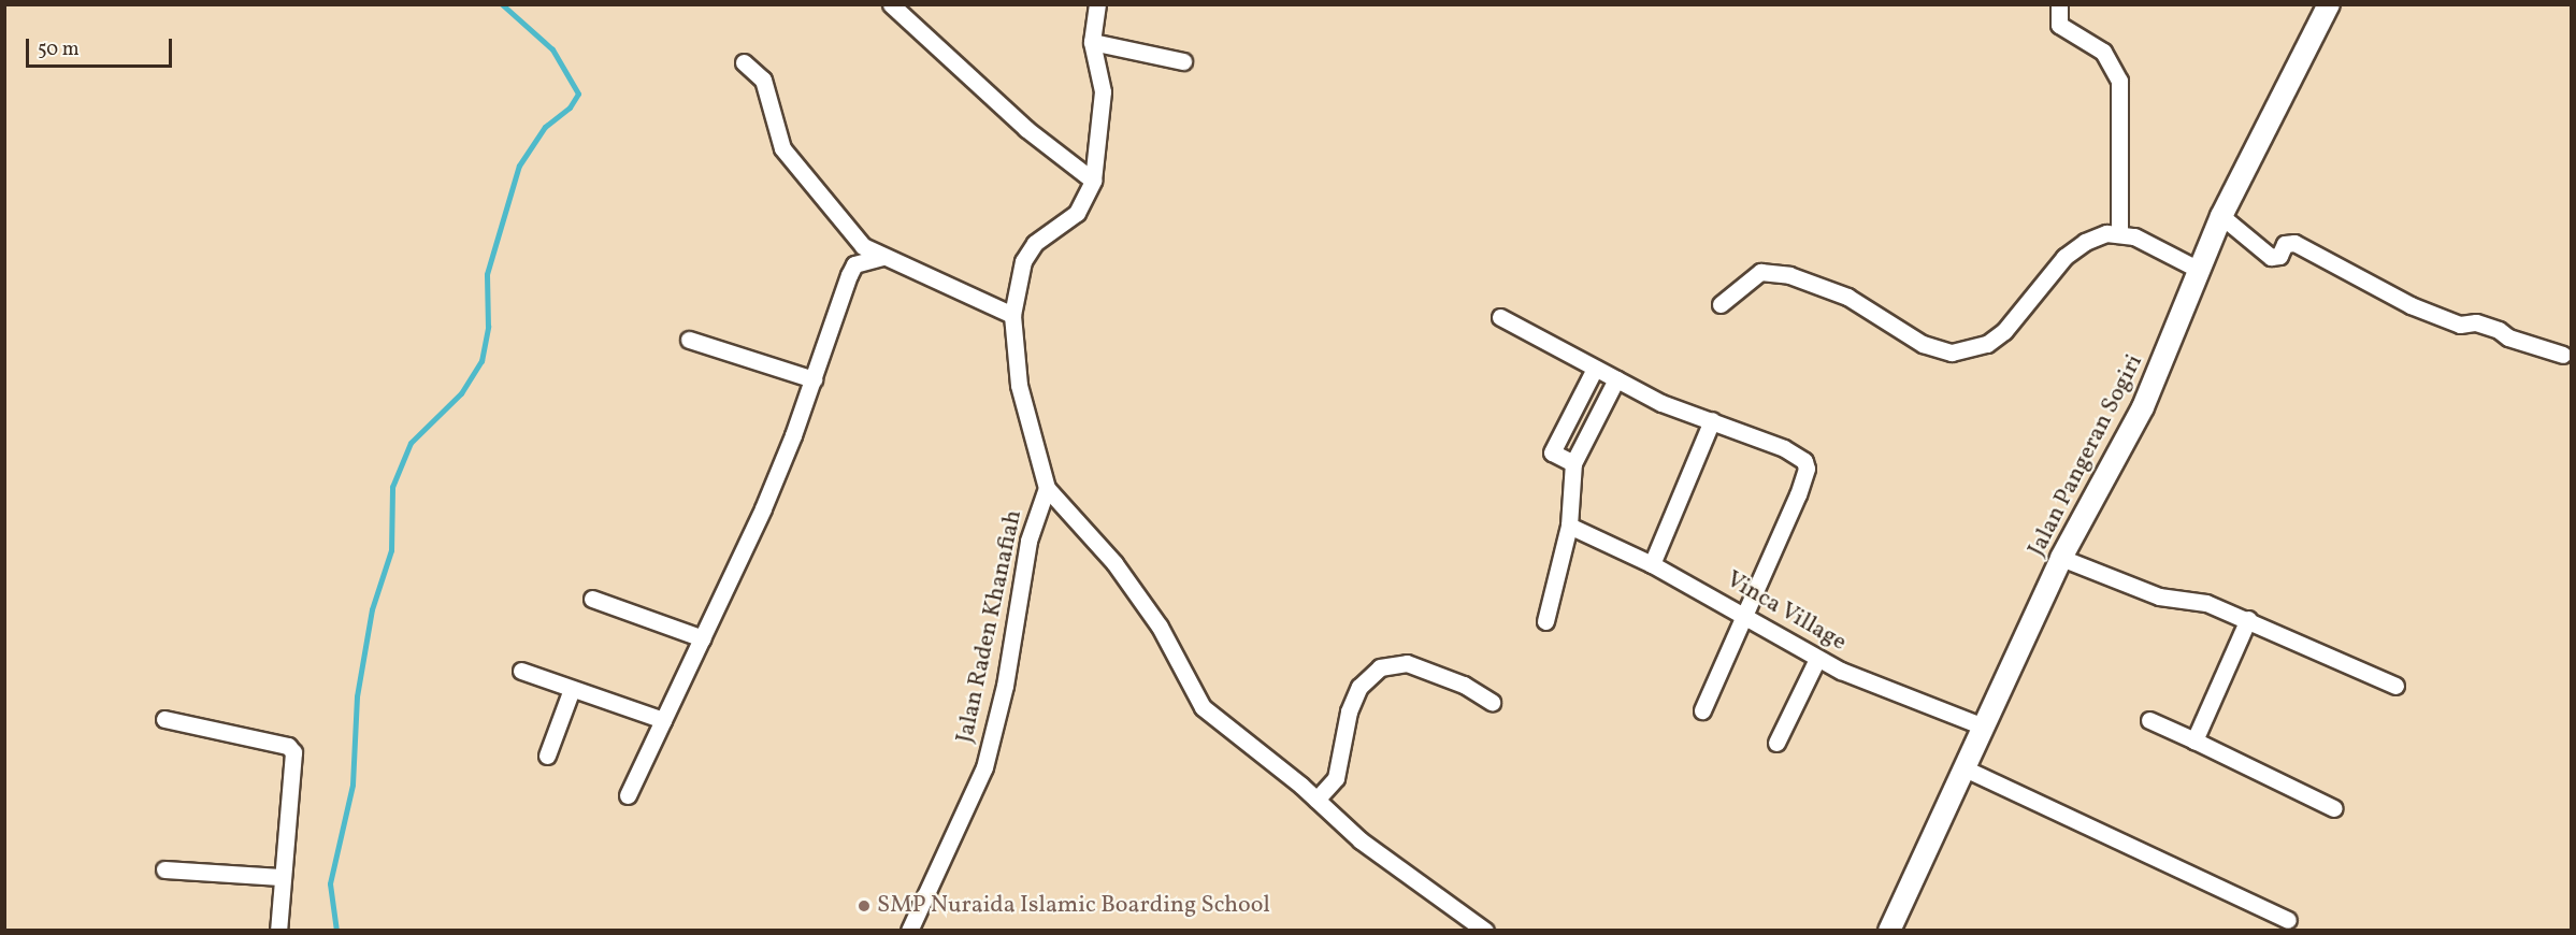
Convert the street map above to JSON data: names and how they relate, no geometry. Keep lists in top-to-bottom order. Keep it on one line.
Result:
{"streets":{"street":["Jalan Pangeran Sogiri","Vinca Village","Jalan Raden Khanafiah"]},"crossings":[["Jalan Pangeran Sogiri","Vinca Village"]],"places":["SMP Nuraida Islamic Boarding School"],"scale_bar":"50 m"}
